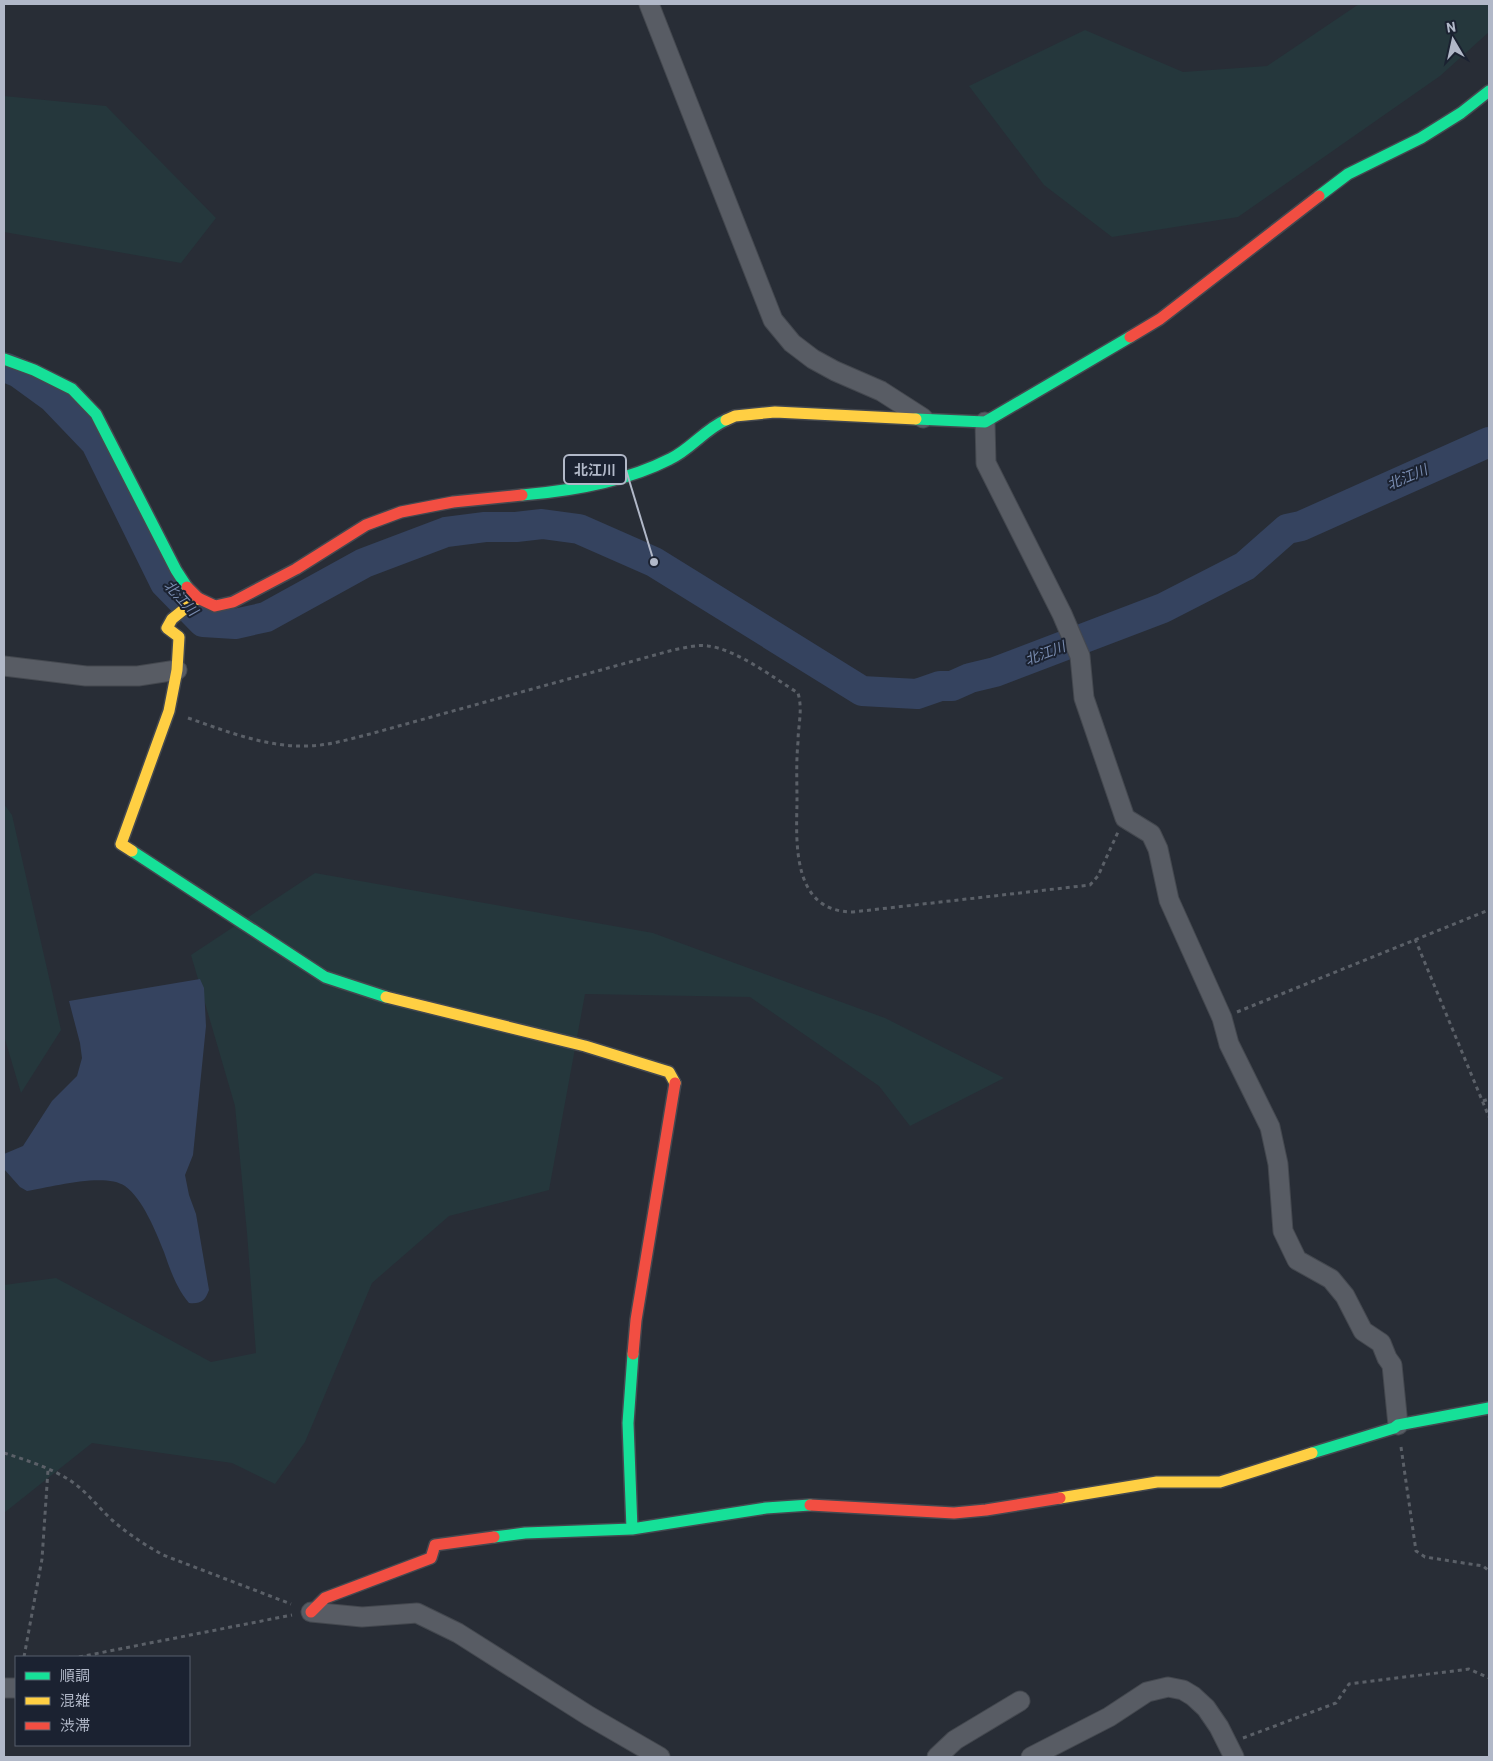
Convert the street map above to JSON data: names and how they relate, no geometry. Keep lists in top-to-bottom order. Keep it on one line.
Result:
{"water":["北江川"],"places":["北江川"],"legend":["順調","混雑","渋滞"],"north":"top"}
